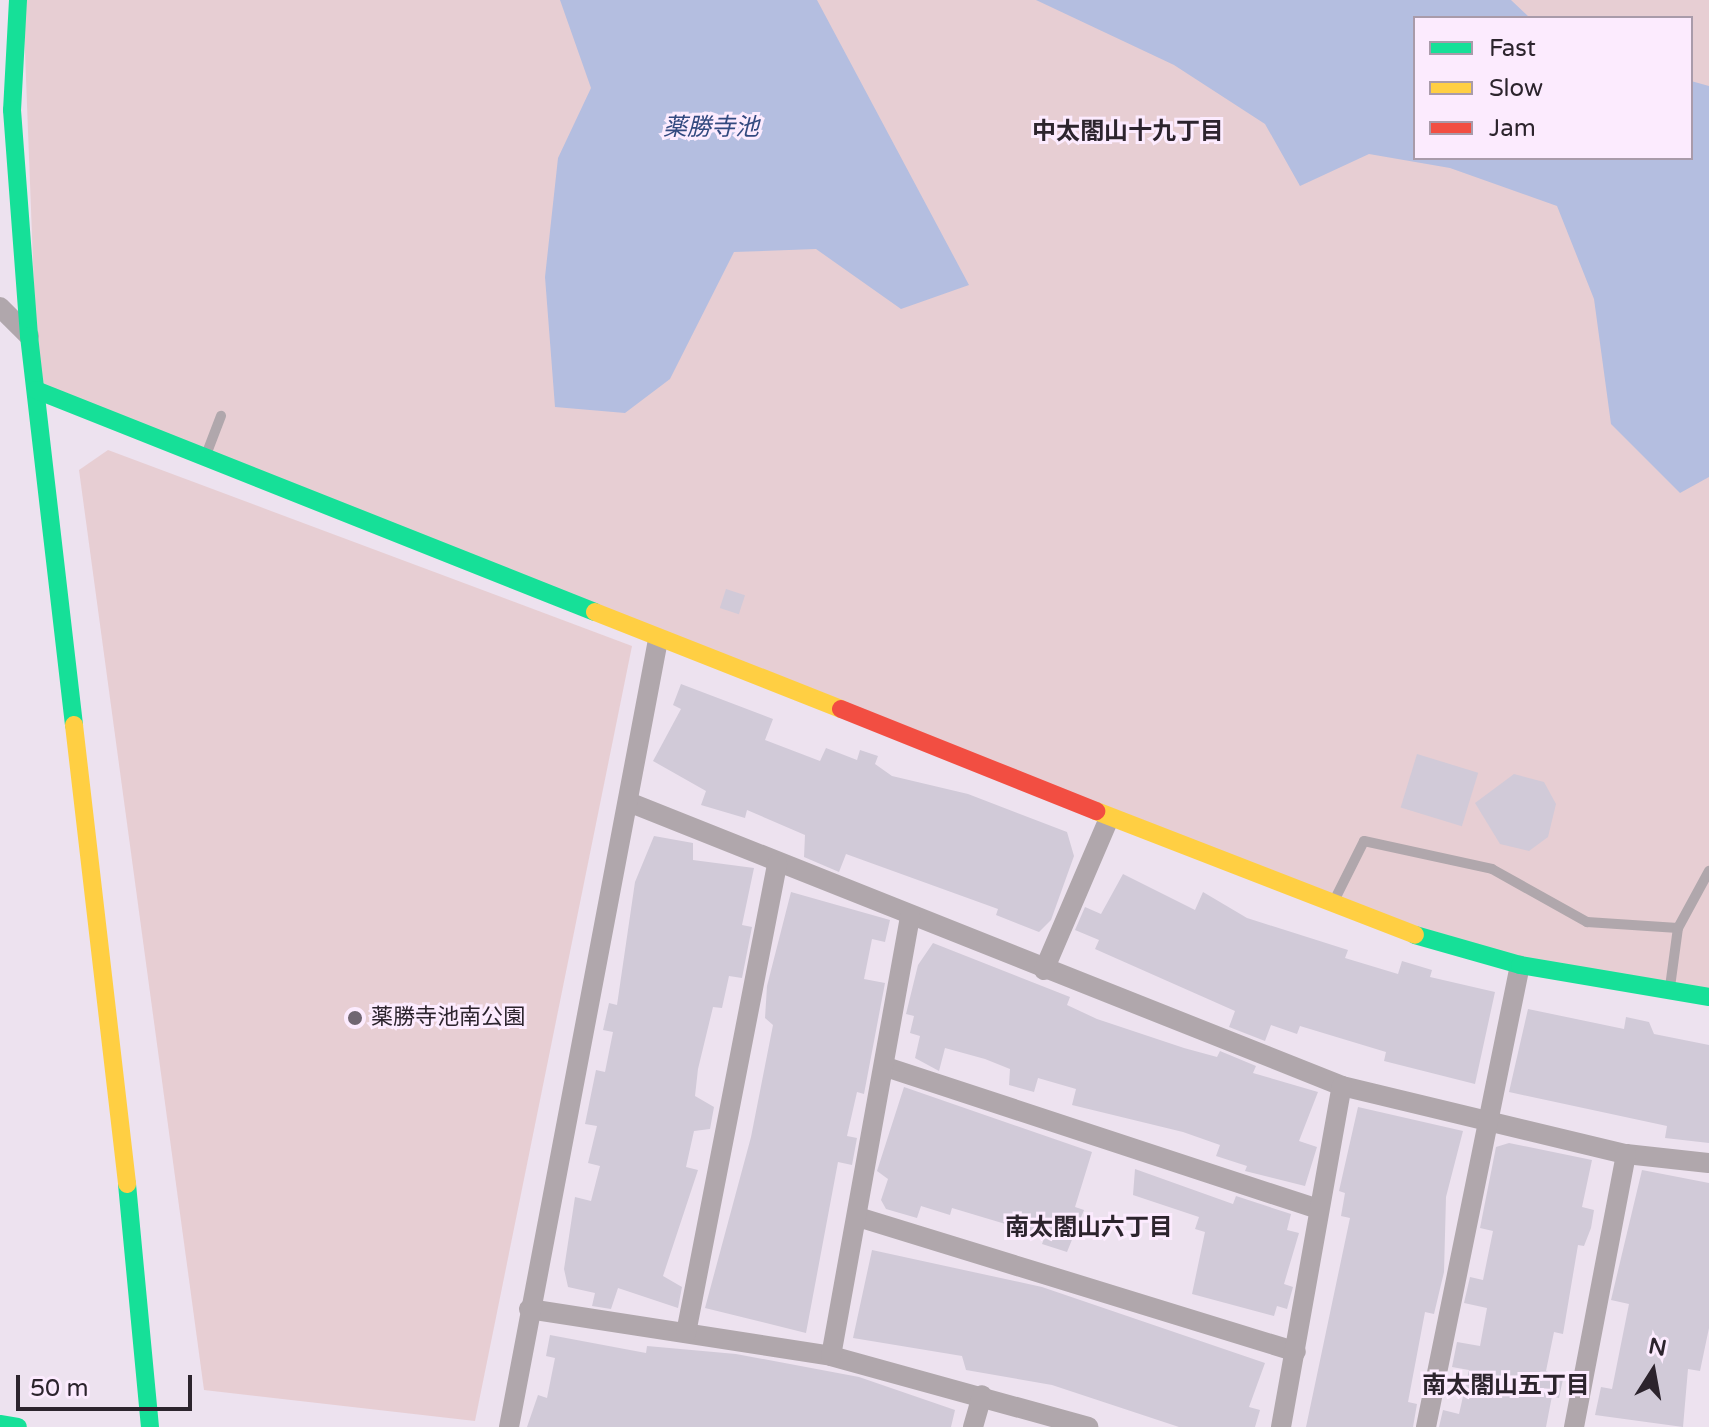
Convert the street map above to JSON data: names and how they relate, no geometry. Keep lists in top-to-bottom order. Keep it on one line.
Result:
{"districts":["中太閤山十九丁目","南太閤山六丁目","南太閤山五丁目"],"water":["薬勝寺池"],"places":["薬勝寺池南公園"],"legend":["Fast","Slow","Jam"],"scale_bar":"50 m","north":"top"}
